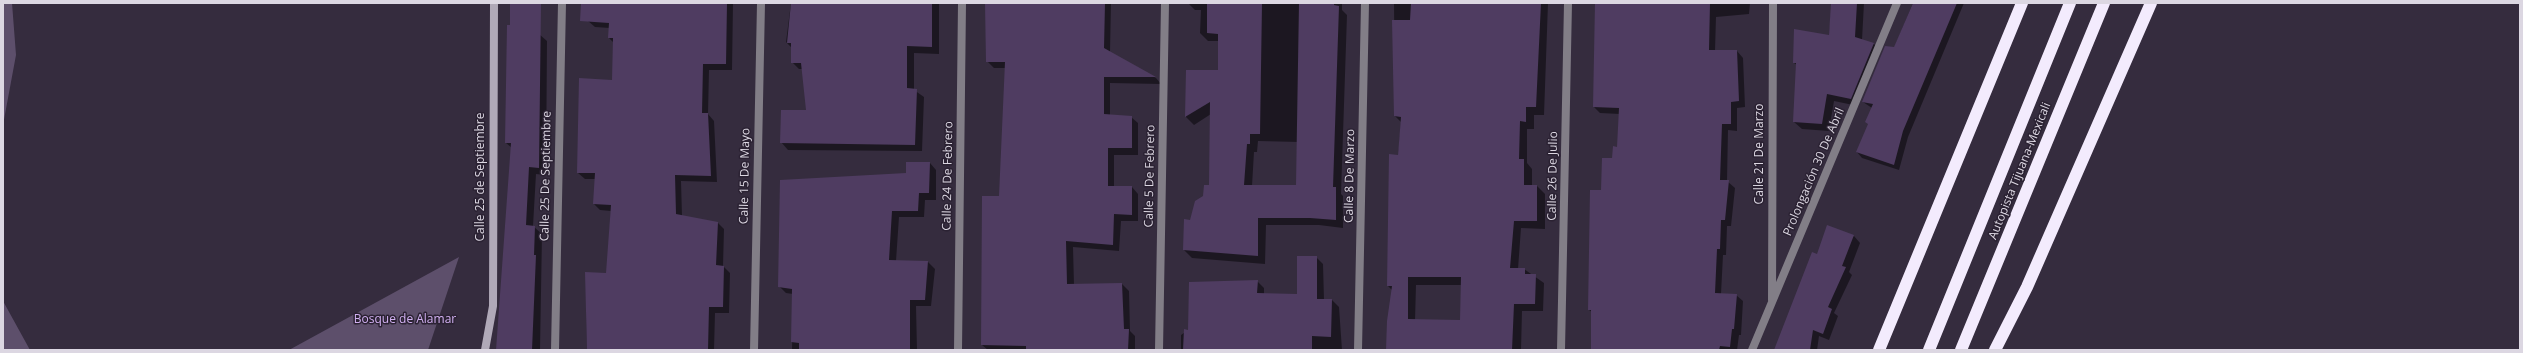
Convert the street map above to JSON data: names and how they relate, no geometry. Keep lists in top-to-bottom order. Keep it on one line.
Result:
{"streets":{"highway":["Autopista Tijuana-Mexicali"],"main road":["Calle 25 de Septiembre"],"street":["Calle 21 De Marzo","Prolongación 30 De Abril","Calle 25 De Septiembre","Calle 15 De Mayo","Calle 24 De Febrero","Calle 5 De Febrero","Calle 8 De Marzo","Calle 26 De Julio"]},"crossings":[["Calle 21 De Marzo","Prolongación 30 De Abril"]],"parks":["Bosque de Alamar"]}
